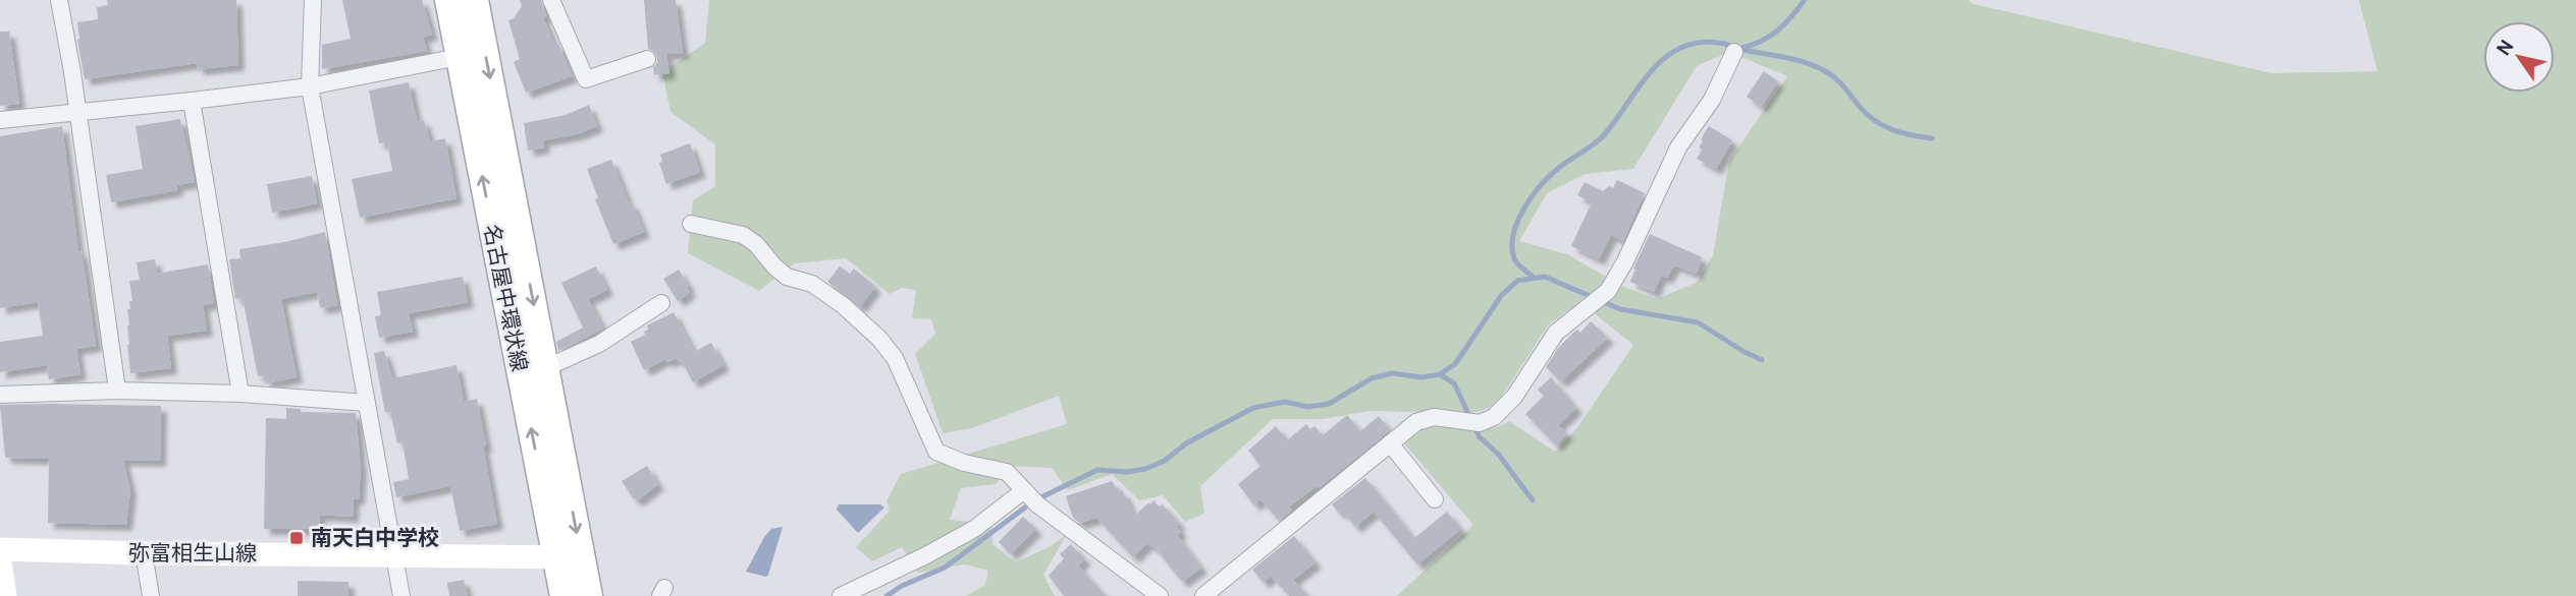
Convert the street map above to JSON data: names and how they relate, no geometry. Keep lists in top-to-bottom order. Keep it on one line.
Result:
{"streets":{"main road":["名古屋中環状線"],"street":["弥富相生山線"]},"crossings":[["名古屋中環状線","弥富相生山線"]],"places":{"transit":["南天白中学校"]},"north":"top left"}
